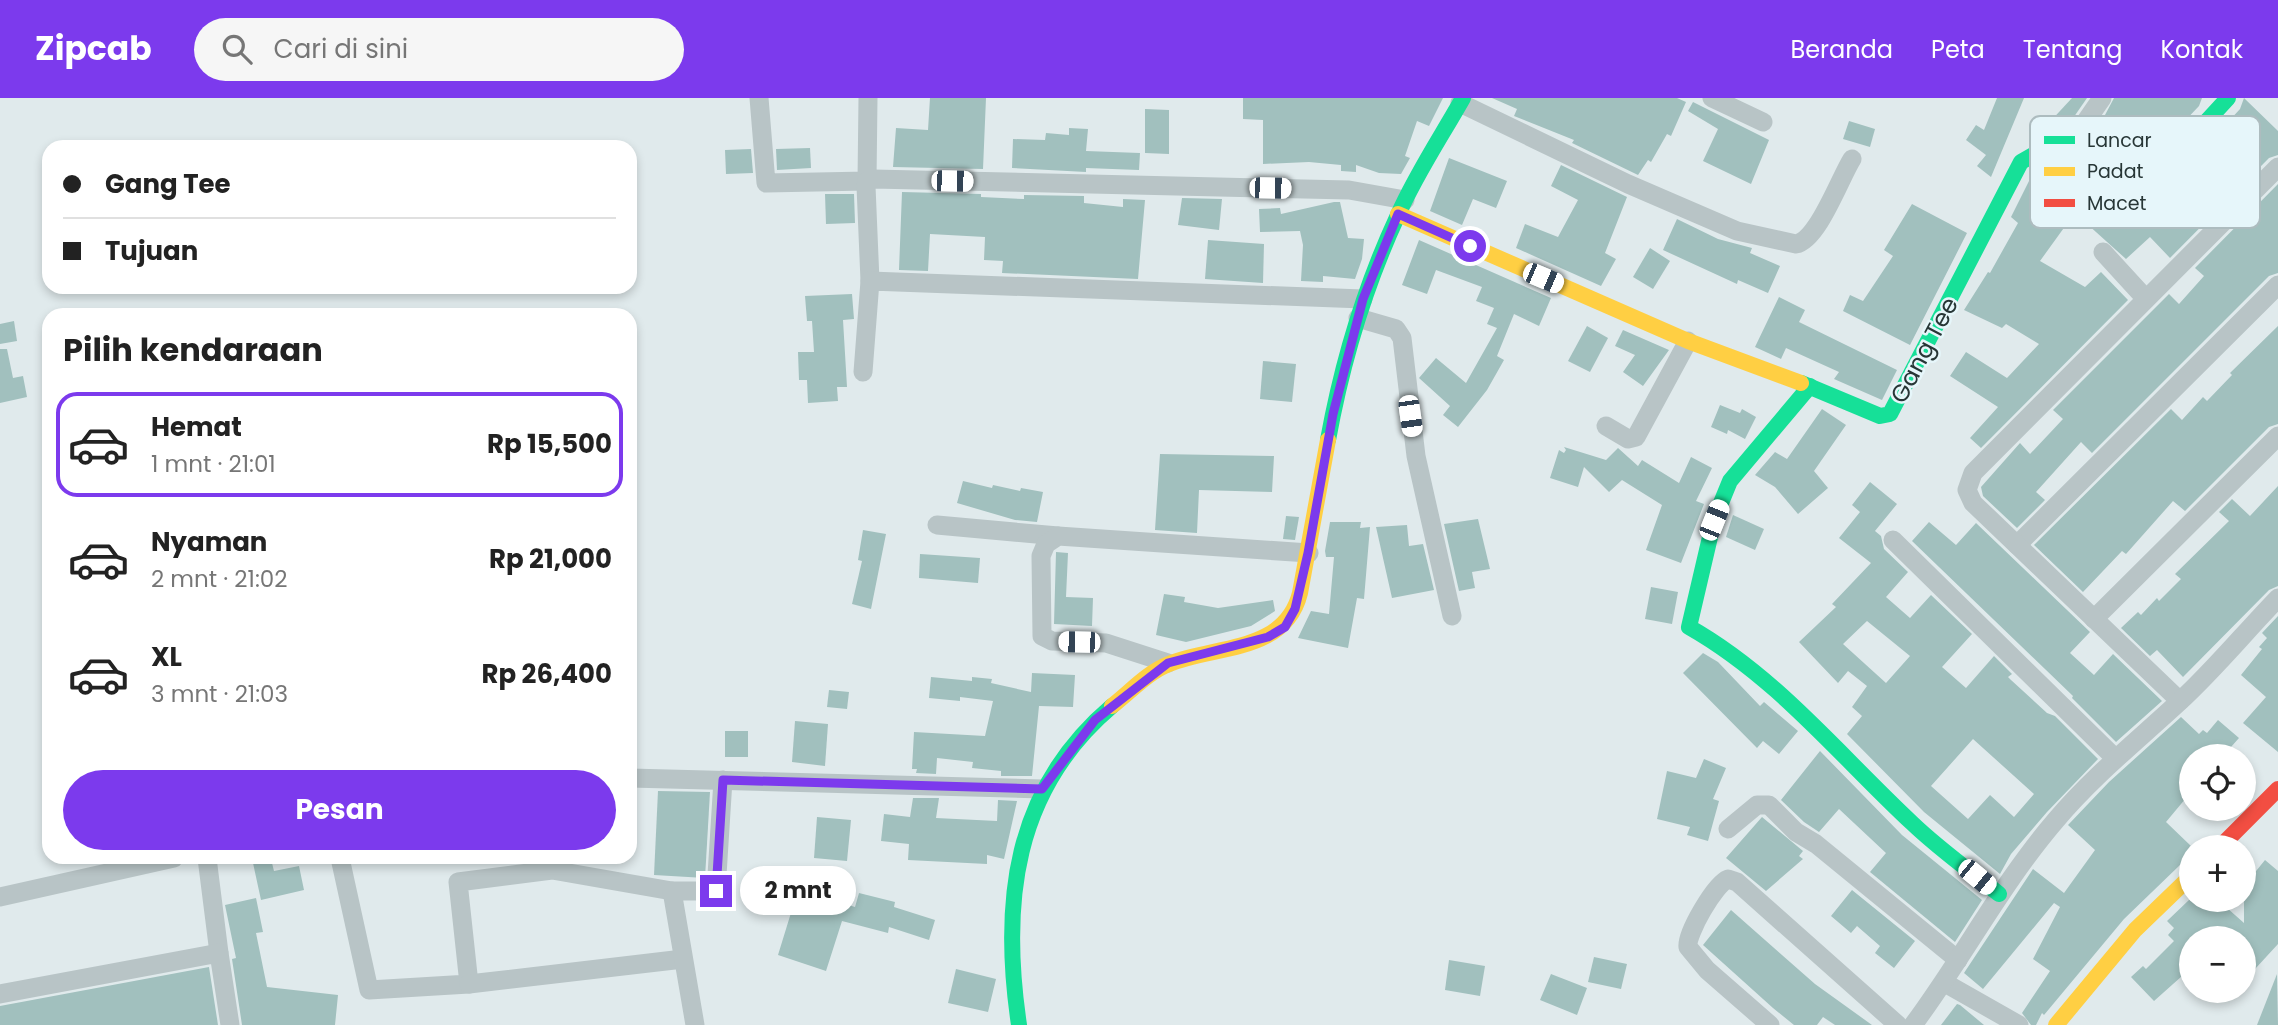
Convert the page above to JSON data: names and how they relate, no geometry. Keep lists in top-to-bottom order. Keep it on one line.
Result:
{"streets":{"street":["Gang Tee"]},"legend":["Lancar","Padat","Macet"],"page":{"header":"Zipcab","search":"Cari di sini","nav":["Beranda","Peta","Tentang","Kontak"],"banner":["Gang Tee","Tujuan"],"heading":"Pilih kendaraan","list":[{"name":"Hemat","note":"1 mnt · 21:01","value":"Rp 15,500"},{"name":"Nyaman","note":"2 mnt · 21:02","value":"Rp 21,000"},{"name":"XL","note":"3 mnt · 21:03","value":"Rp 26,400"}],"map_buttons":["+","−"],"buttons":"Pesan","bubble":"2 mnt"}}
